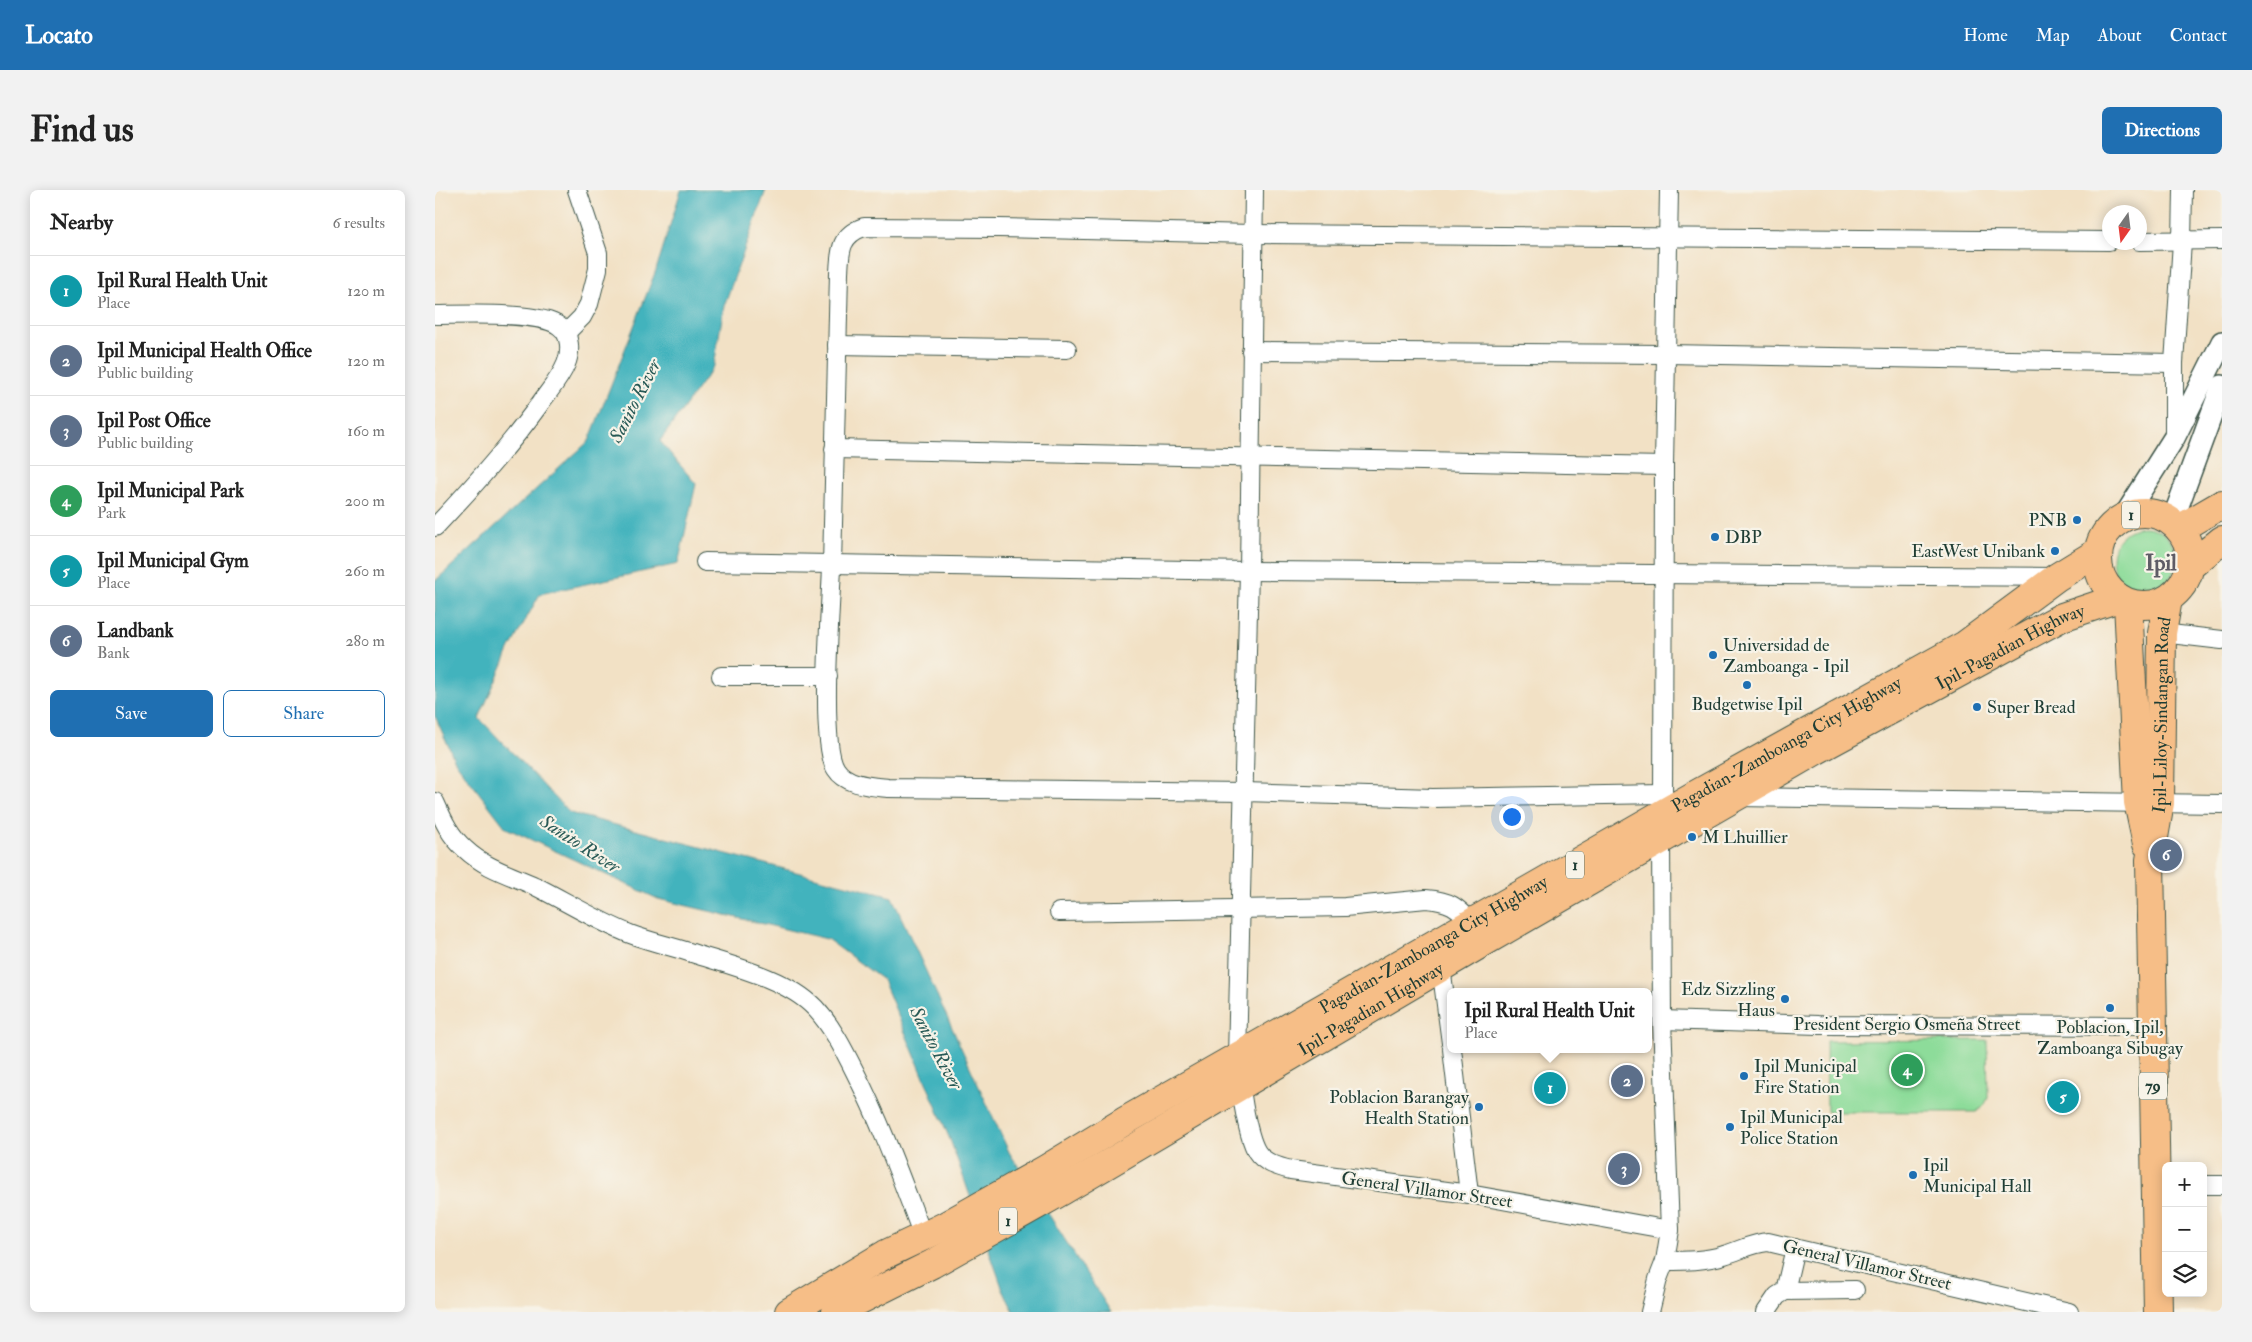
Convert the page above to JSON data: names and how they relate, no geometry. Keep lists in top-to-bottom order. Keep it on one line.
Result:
{"streets":{"main road":["1","Ipil-Pagadian Highway","Ipil-Liloy-Sindangan Road","Pagadian-Zamboanga City Highway","79"],"street":["President Sergio Osmeña Street","General Villamor Street"]},"crossings":[["1","Ipil-Pagadian Highway"],["1","Ipil-Liloy-Sindangan Road"],["1","Pagadian-Zamboanga City Highway"],["Ipil-Pagadian Highway","Ipil-Liloy-Sindangan Road"],["Ipil-Pagadian Highway","Pagadian-Zamboanga City Highway"],["Ipil-Pagadian Highway","General Villamor Street"],["Ipil-Liloy-Sindangan Road","Pagadian-Zamboanga City Highway"],["Ipil-Liloy-Sindangan Road","President Sergio Osmeña Street"],["Pagadian-Zamboanga City Highway","General Villamor Street"]],"districts":["Ipil"],"water":["Sanito River"],"places":["PNB","DBP","EastWest Unibank","Universidad de Zamboanga - Ipil","Budgetwise Ipil","Super Bread","M Lhuillier","Edz Sizzling Haus","Poblacion, Ipil, Zamboanga Sibugay","Ipil Municipal Fire Station","Poblacion Barangay Health Station","Ipil Municipal Police Station","Ipil Municipal Hall"],"north":"bottom","page":{"header":"Locato","nav":["Home","Map","About","Contact"],"buttons":["Directions",["Save","Share"]],"title":"Find us","heading":["Nearby","6 results"],"list":[{"mark":"1","name":"Ipil Rural Health Unit","note":"Place","value":"120 m"},{"mark":"2","name":"Ipil Municipal Health Office","note":"Public building","value":"120 m"},{"mark":"3","name":"Ipil Post Office","note":"Public building","value":"160 m"},{"mark":"4","name":"Ipil Municipal Park","note":"Park","value":"200 m"},{"mark":"5","name":"Ipil Municipal Gym","note":"Place","value":"260 m"},{"mark":"6","name":"Landbank","note":"Bank","value":"280 m"}],"pins":["6","4","2","1","5","3"],"popup":["Ipil Rural Health Unit","Place"],"map_buttons":["+","−"]}}
